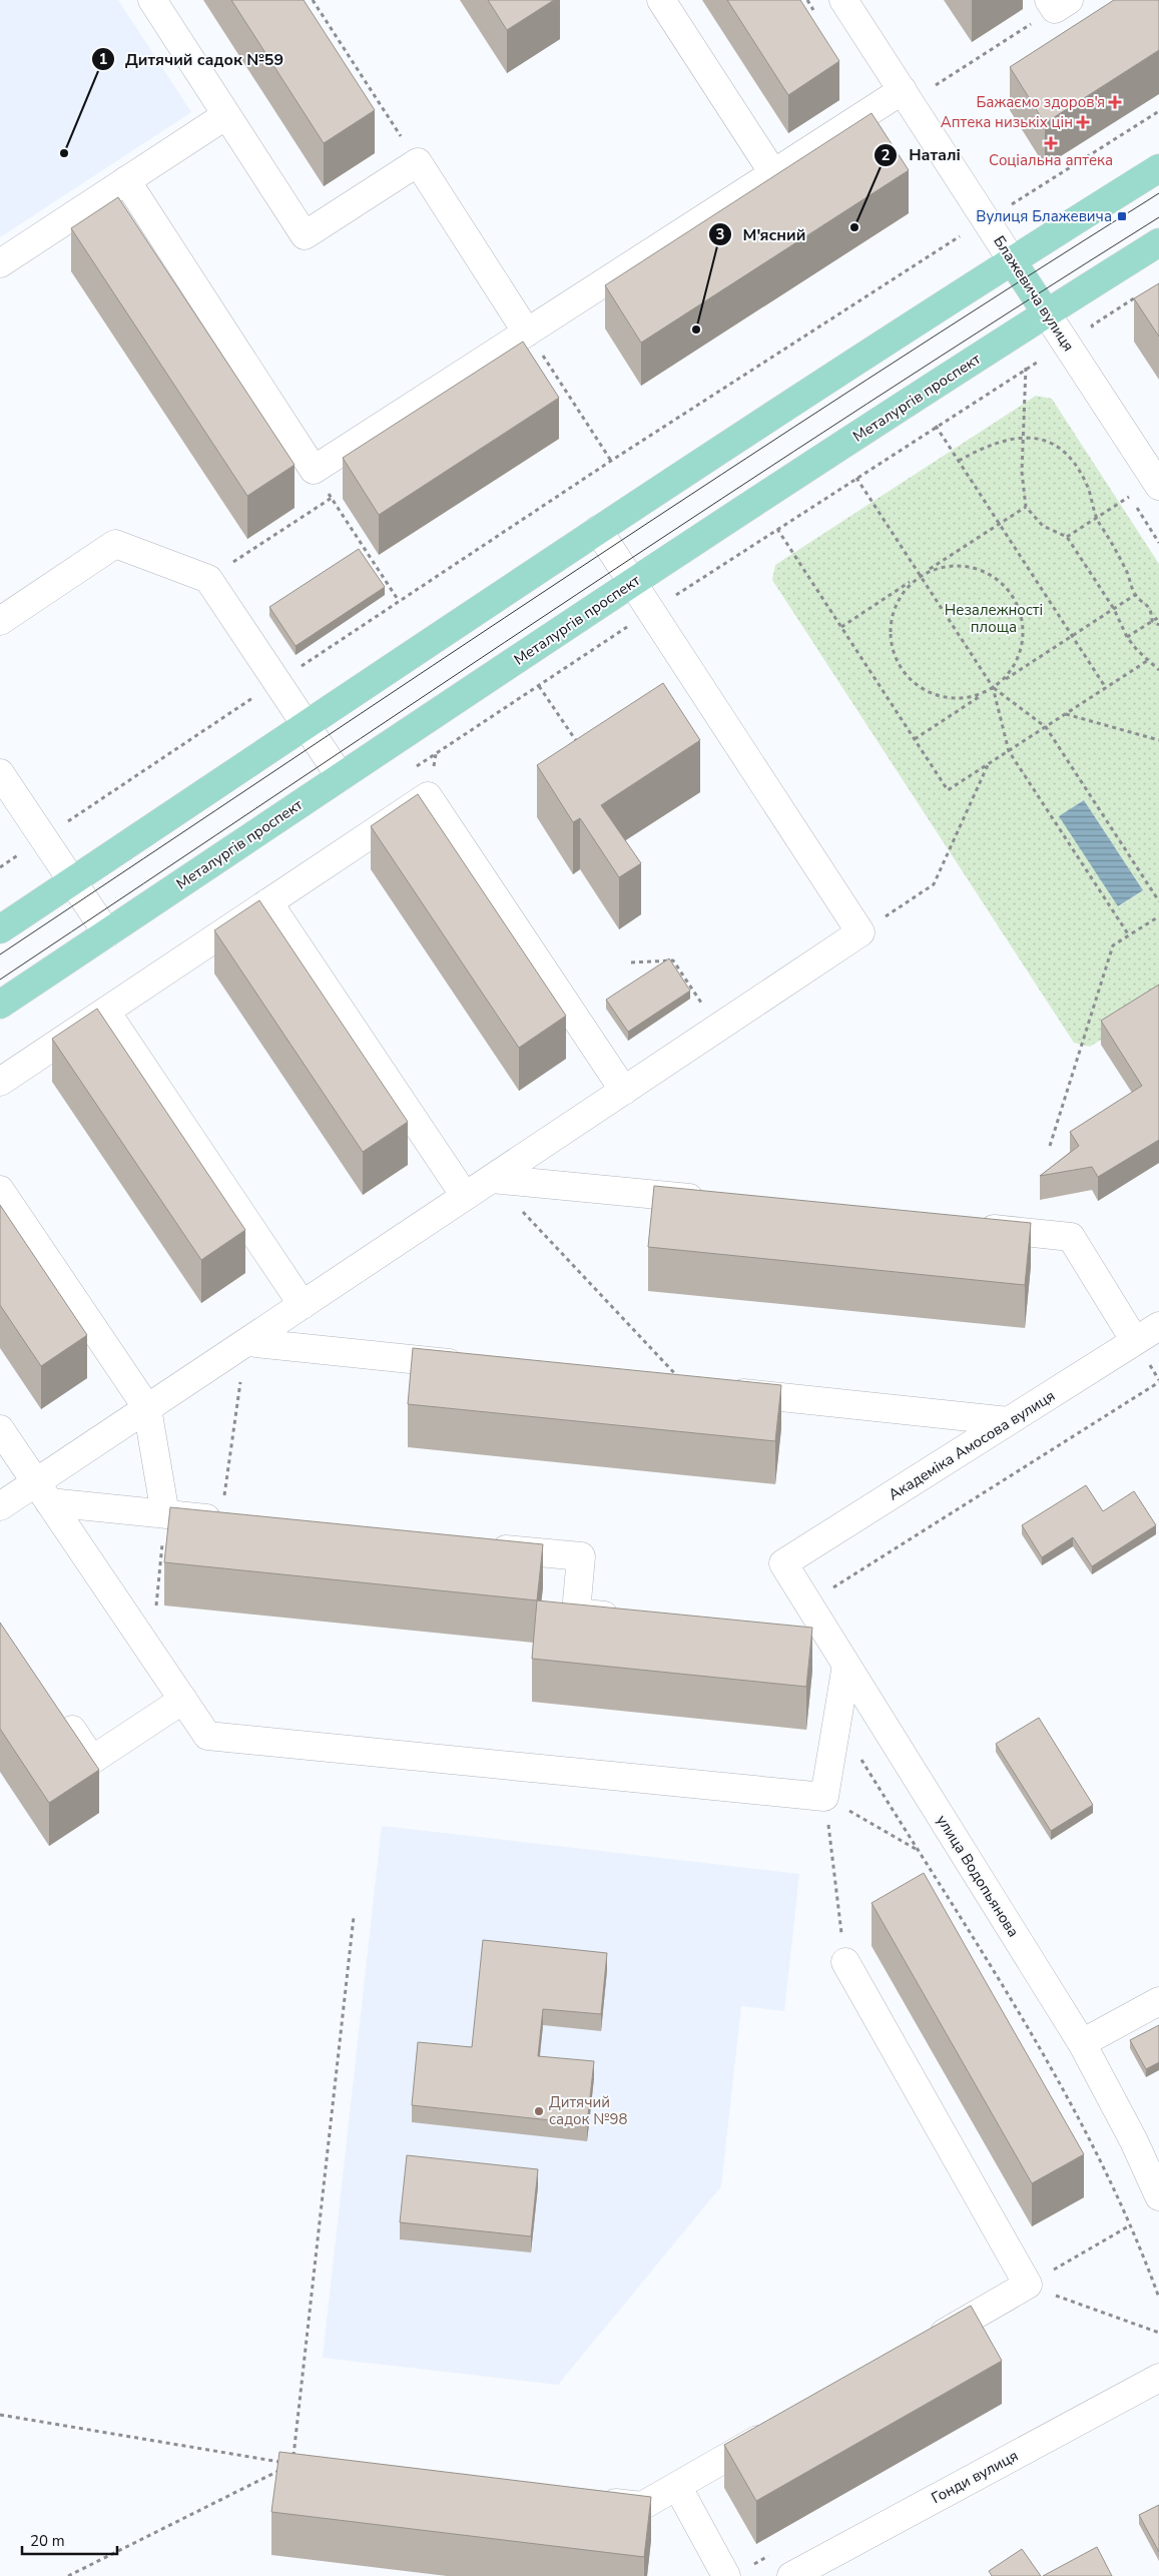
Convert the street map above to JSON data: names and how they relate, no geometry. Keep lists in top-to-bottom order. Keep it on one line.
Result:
{"streets":{"main road":["Блажевича вулиця","Металургів проспект"],"street":["Академіка Амосова вулиця","улица Водопьянова","Гонди вулиця"]},"crossings":[["Блажевича вулиця","Металургів проспект"],["Академіка Амосова вулиця","улица Водопьянова"]],"parks":["Незалежності площа"],"places":{"health":["Бажаємо здоров'я","Аптека низькіх цін","Соціальна аптека"],"other":["Дитячий садок №59","Наталі","М'ясний","Дитячий садок №98"],"transit":["Вулиця Блажевича"]},"scale_bar":"20 m"}
